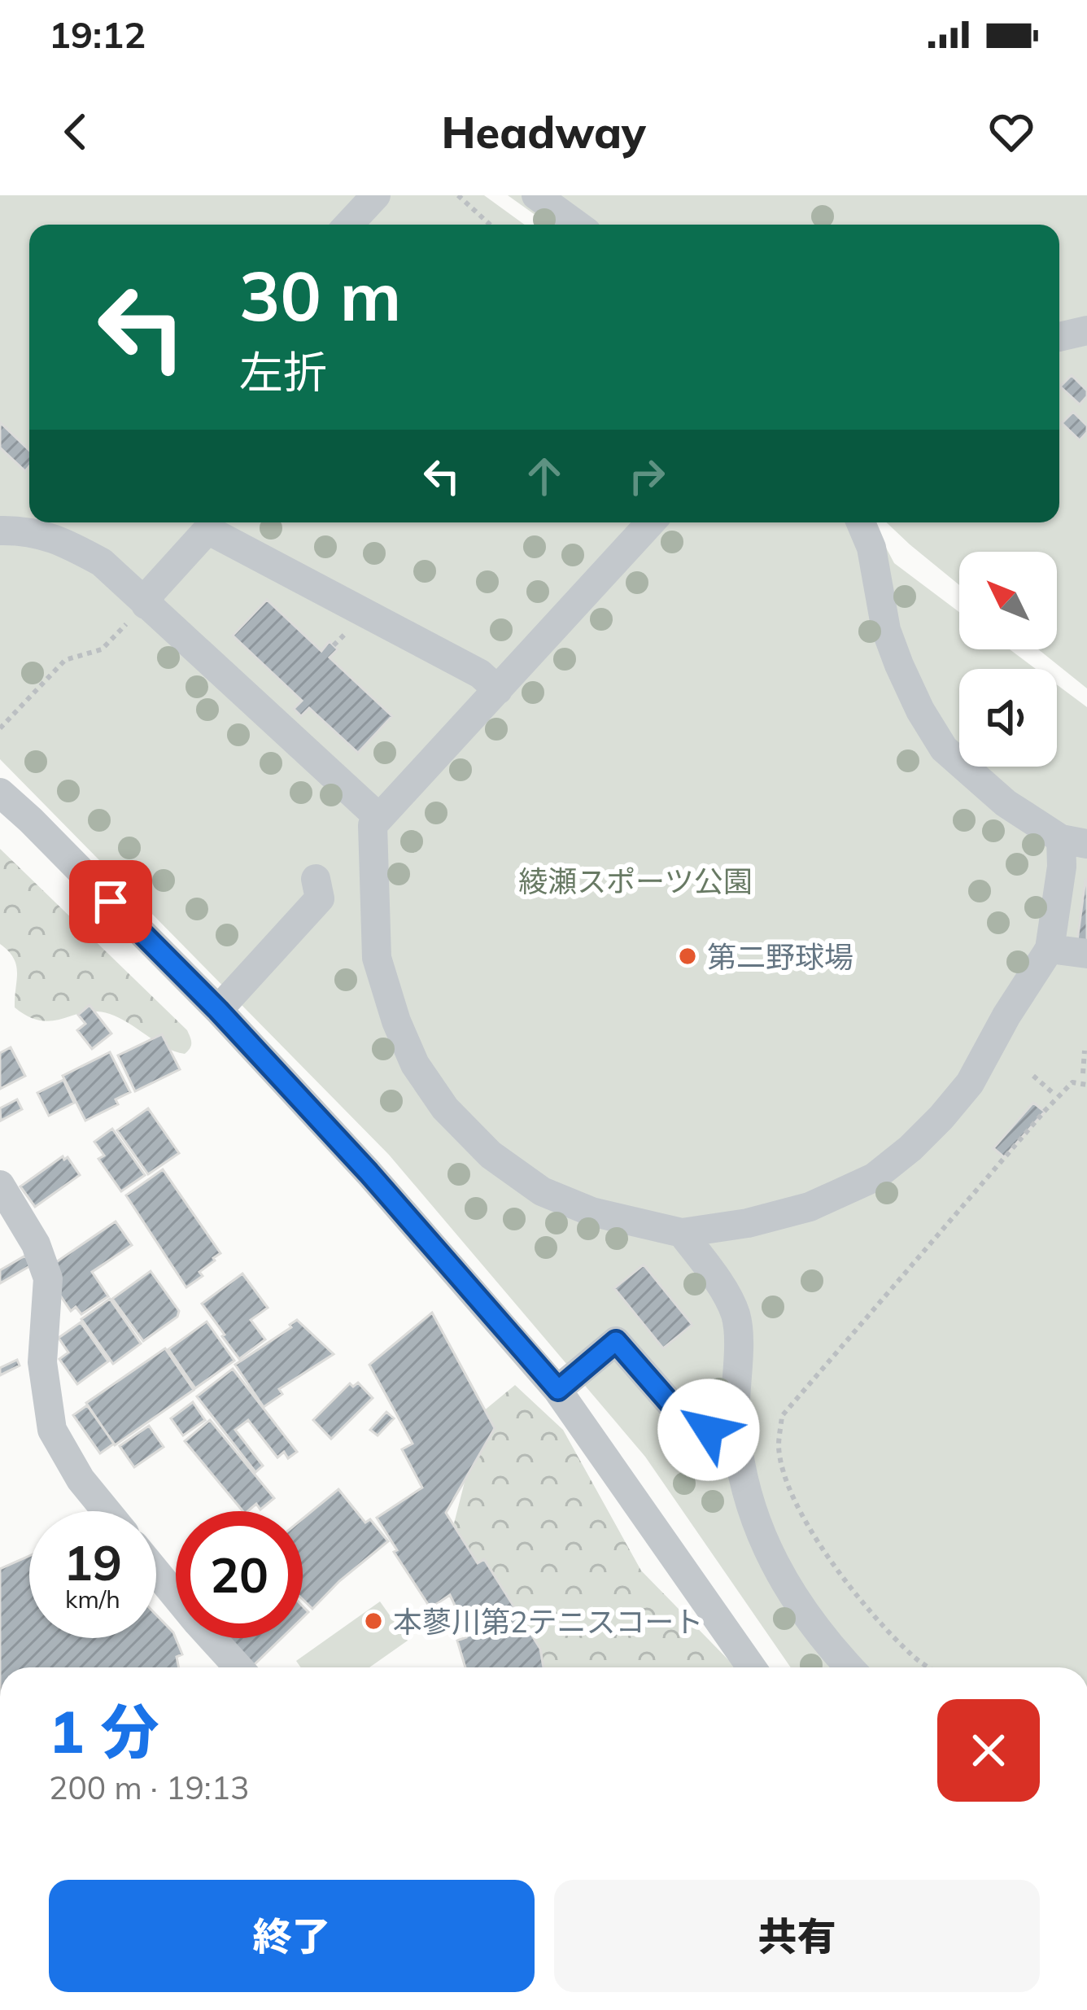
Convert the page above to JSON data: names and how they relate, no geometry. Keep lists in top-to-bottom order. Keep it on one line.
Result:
{"parks":["綾瀬スポーツ公園"],"places":["第二野球場","本蓼川第2テニスコート"],"north":"top left","page":{"status":"19:12","header":"Headway","turn":["30 m","左折"],"speed":"19 km/h","limit":"20","heading":["1 分","200 m · 19:13"],"buttons":["終了","共有"]}}
